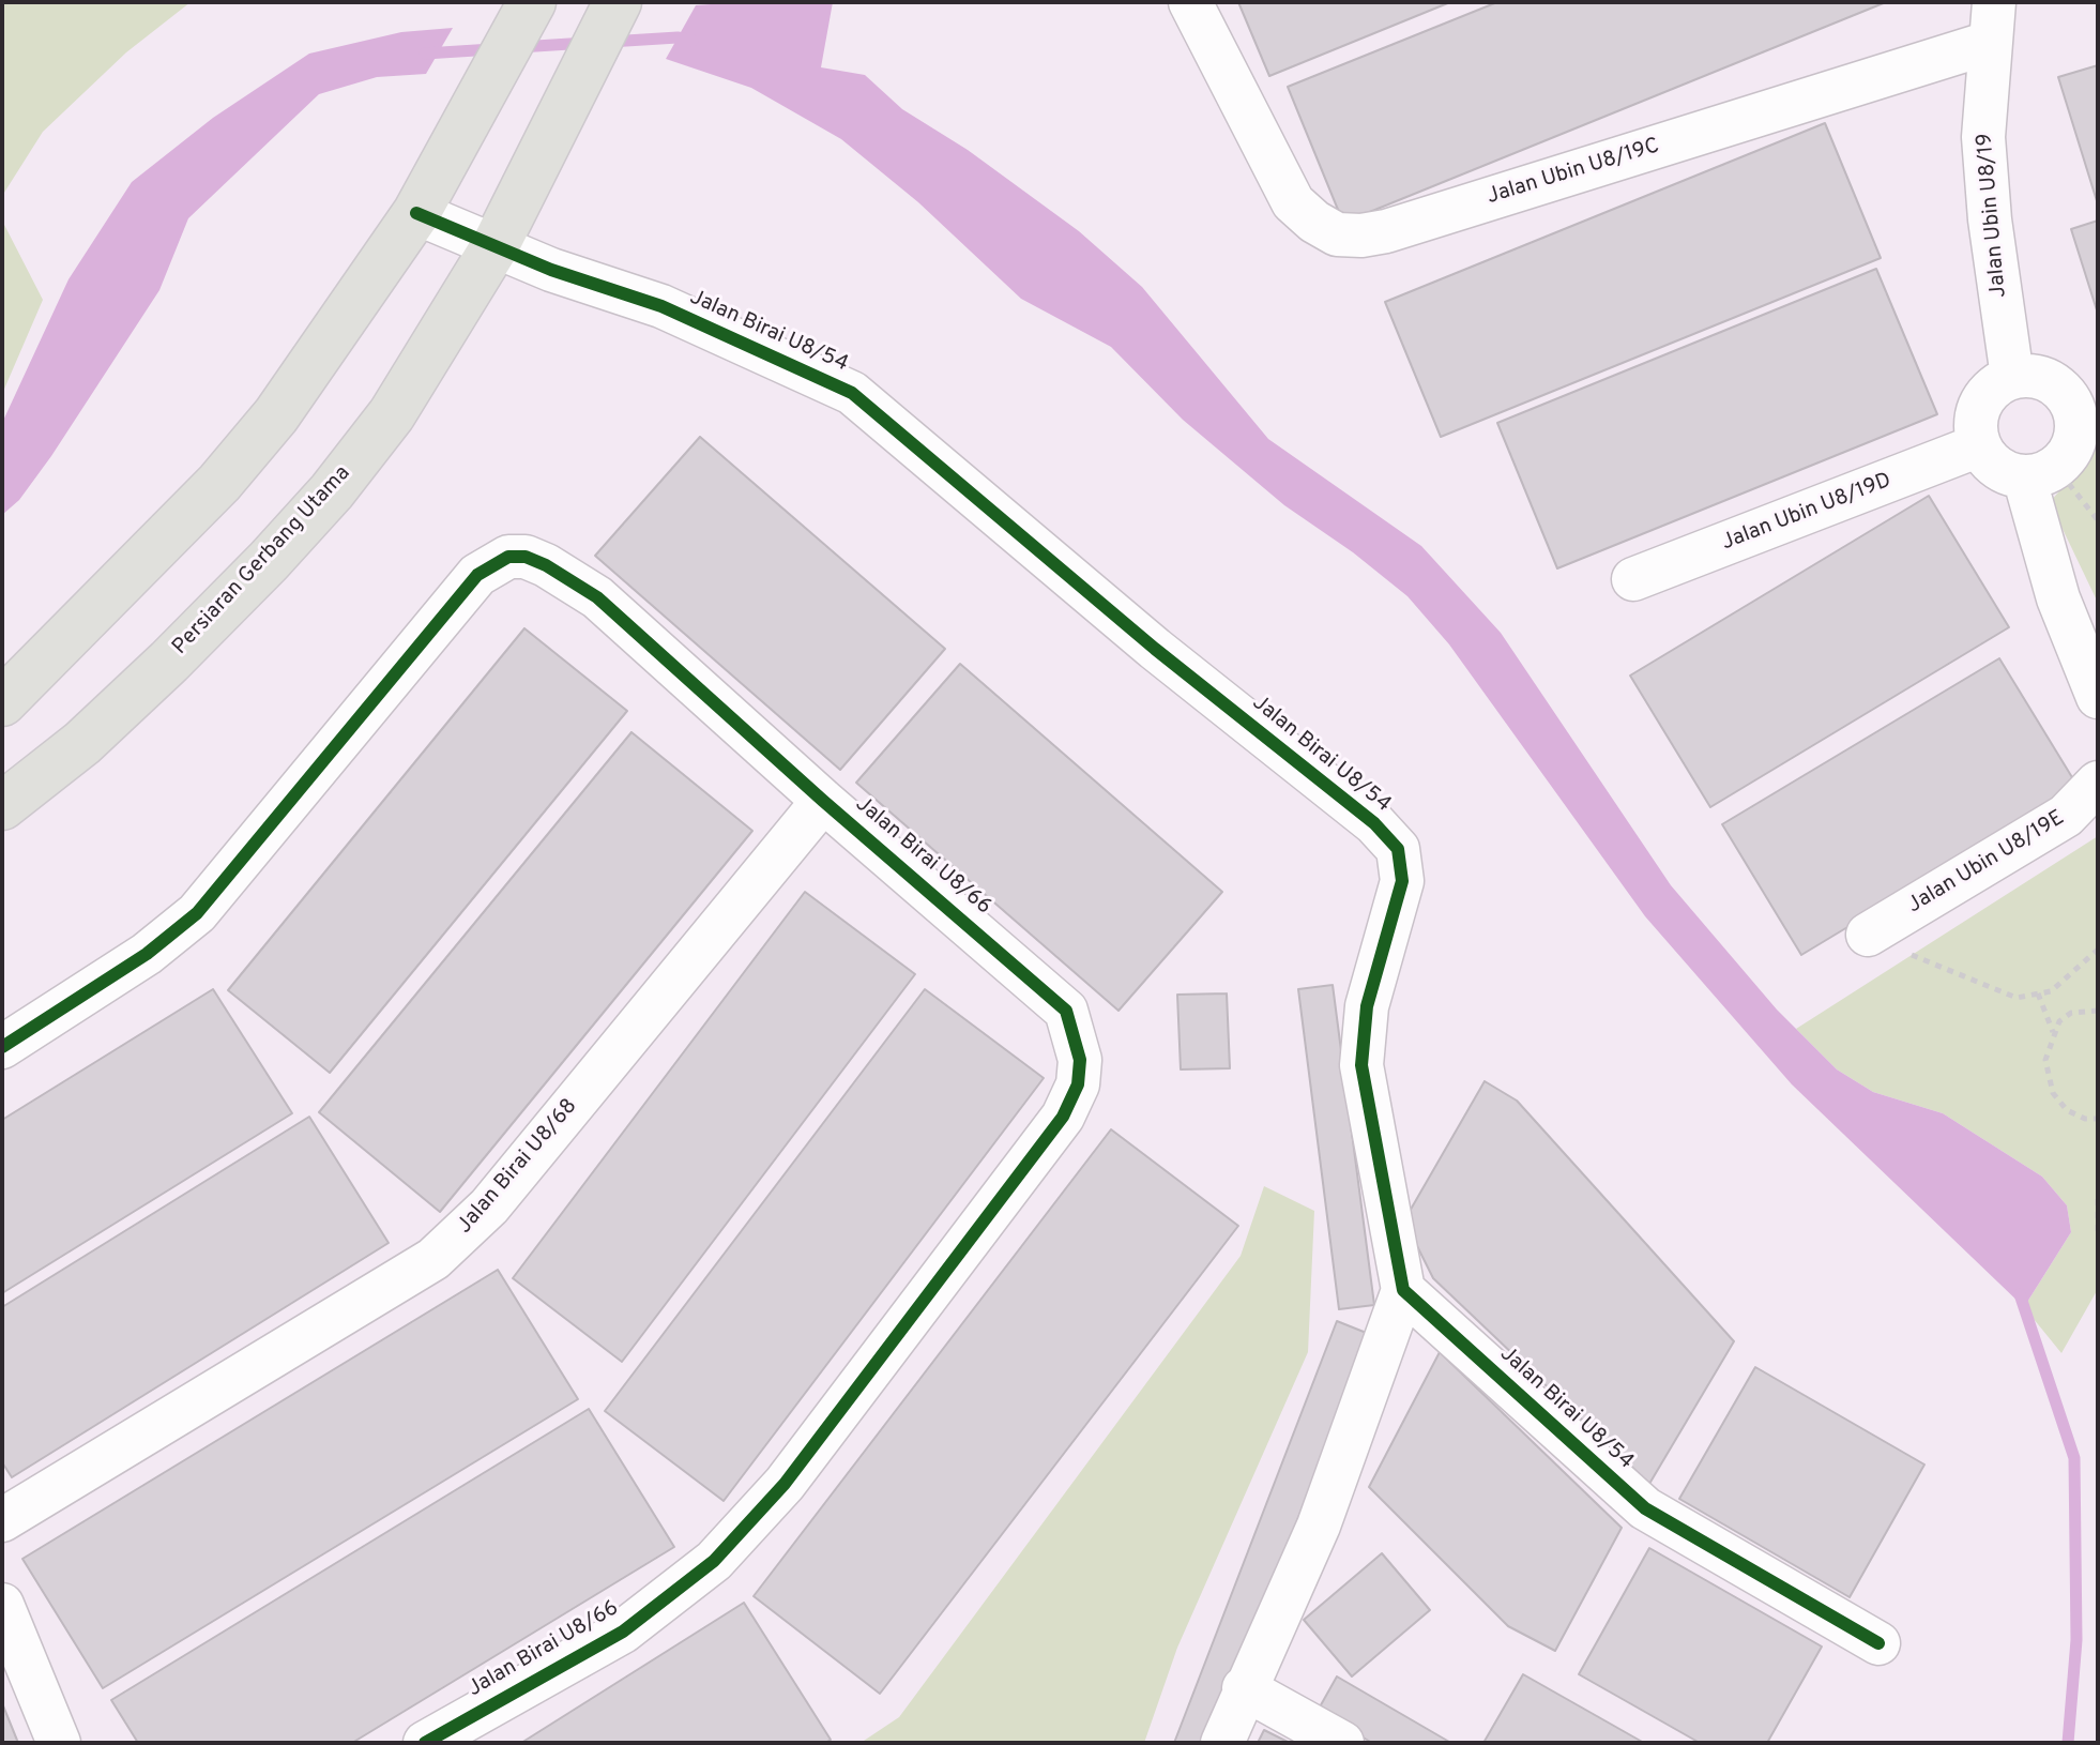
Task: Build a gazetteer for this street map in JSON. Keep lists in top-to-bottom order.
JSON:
{
  "streets": {
    "main road": ["Persiaran Gerbang Utama"],
    "street": [
      "Jalan Ubin U8/19C",
      "Jalan Ubin U8/19",
      "Jalan Birai U8/54",
      "Jalan Ubin U8/19D",
      "Jalan Birai U8/66",
      "Jalan Ubin U8/19E",
      "Jalan Birai U8/68"
    ]
  },
  "crossings": [
    ["Jalan Ubin U8/19C", "Jalan Ubin U8/19"],
    ["Jalan Ubin U8/19", "Jalan Ubin U8/19D"],
    ["Jalan Birai U8/54", "Persiaran Gerbang Utama"],
    ["Jalan Birai U8/66", "Jalan Birai U8/68"]
  ]
}
